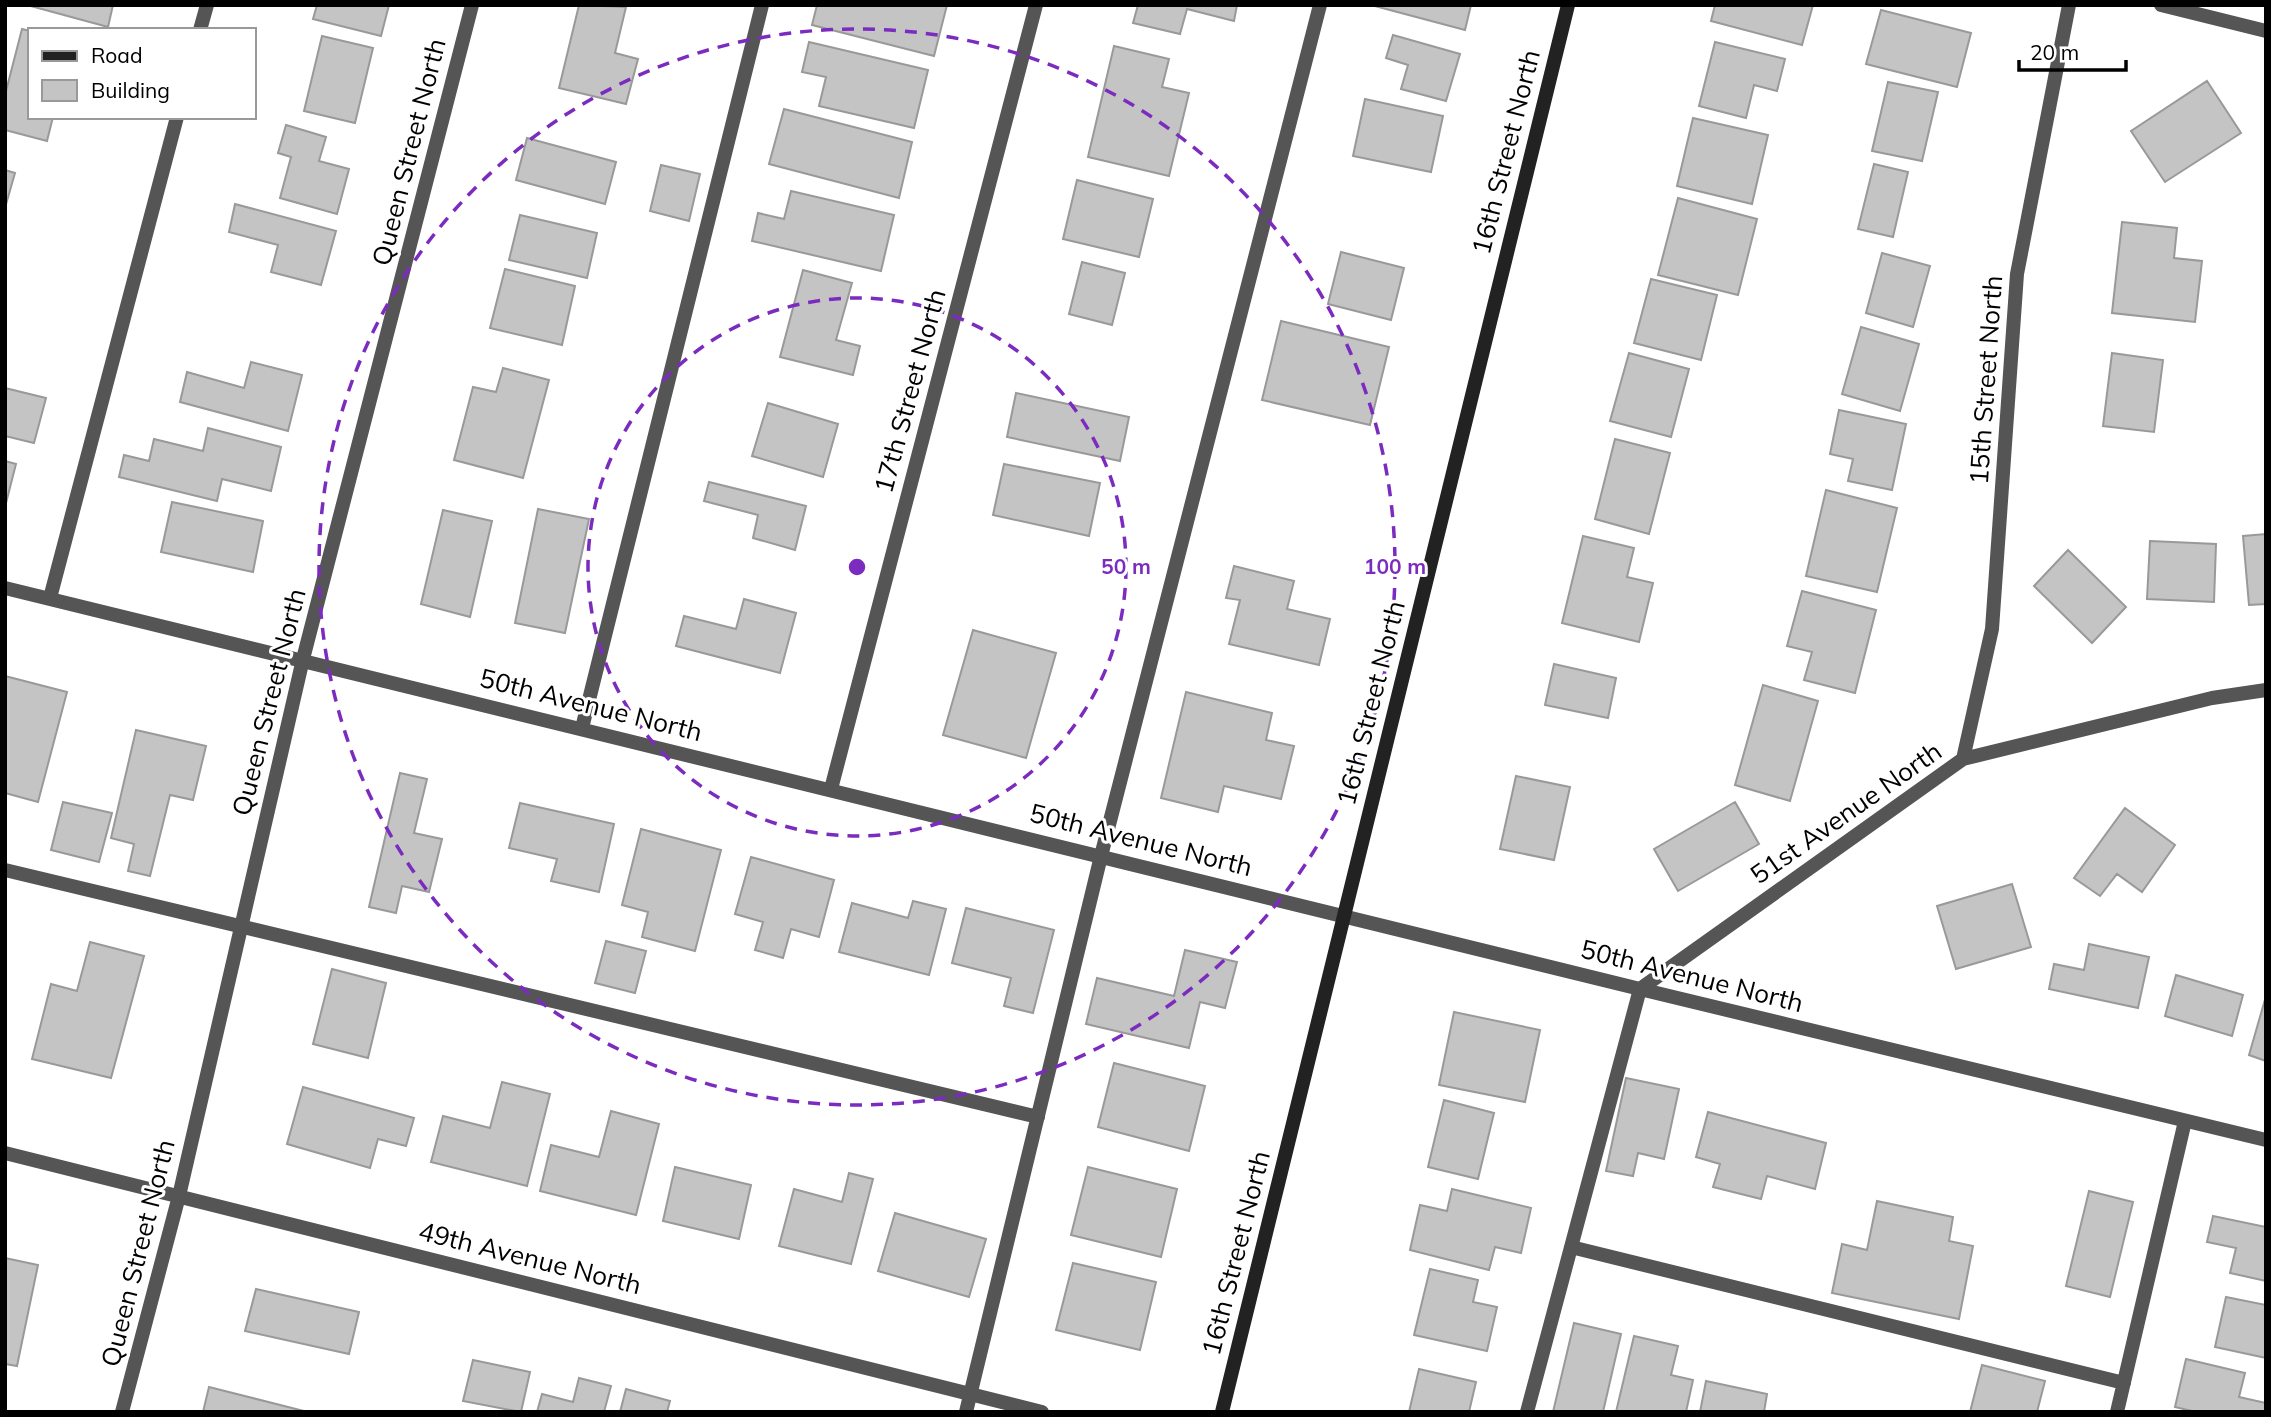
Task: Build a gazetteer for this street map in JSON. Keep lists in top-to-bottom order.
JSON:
{
  "streets": {
    "street": [
      "Queen Street North",
      "16th Street North",
      "15th Street North",
      "17th Street North",
      "50th Avenue North",
      "51st Avenue North",
      "49th Avenue North"
    ]
  },
  "crossings": [
    ["Queen Street North", "50th Avenue North"],
    ["Queen Street North", "49th Avenue North"],
    ["16th Street North", "50th Avenue North"],
    ["15th Street North", "51st Avenue North"],
    ["17th Street North", "50th Avenue North"],
    ["50th Avenue North", "51st Avenue North"]
  ],
  "legend": ["Road", "Building"],
  "scale_bar": "20 m",
  "rings": ["50 m", "100 m"]
}
